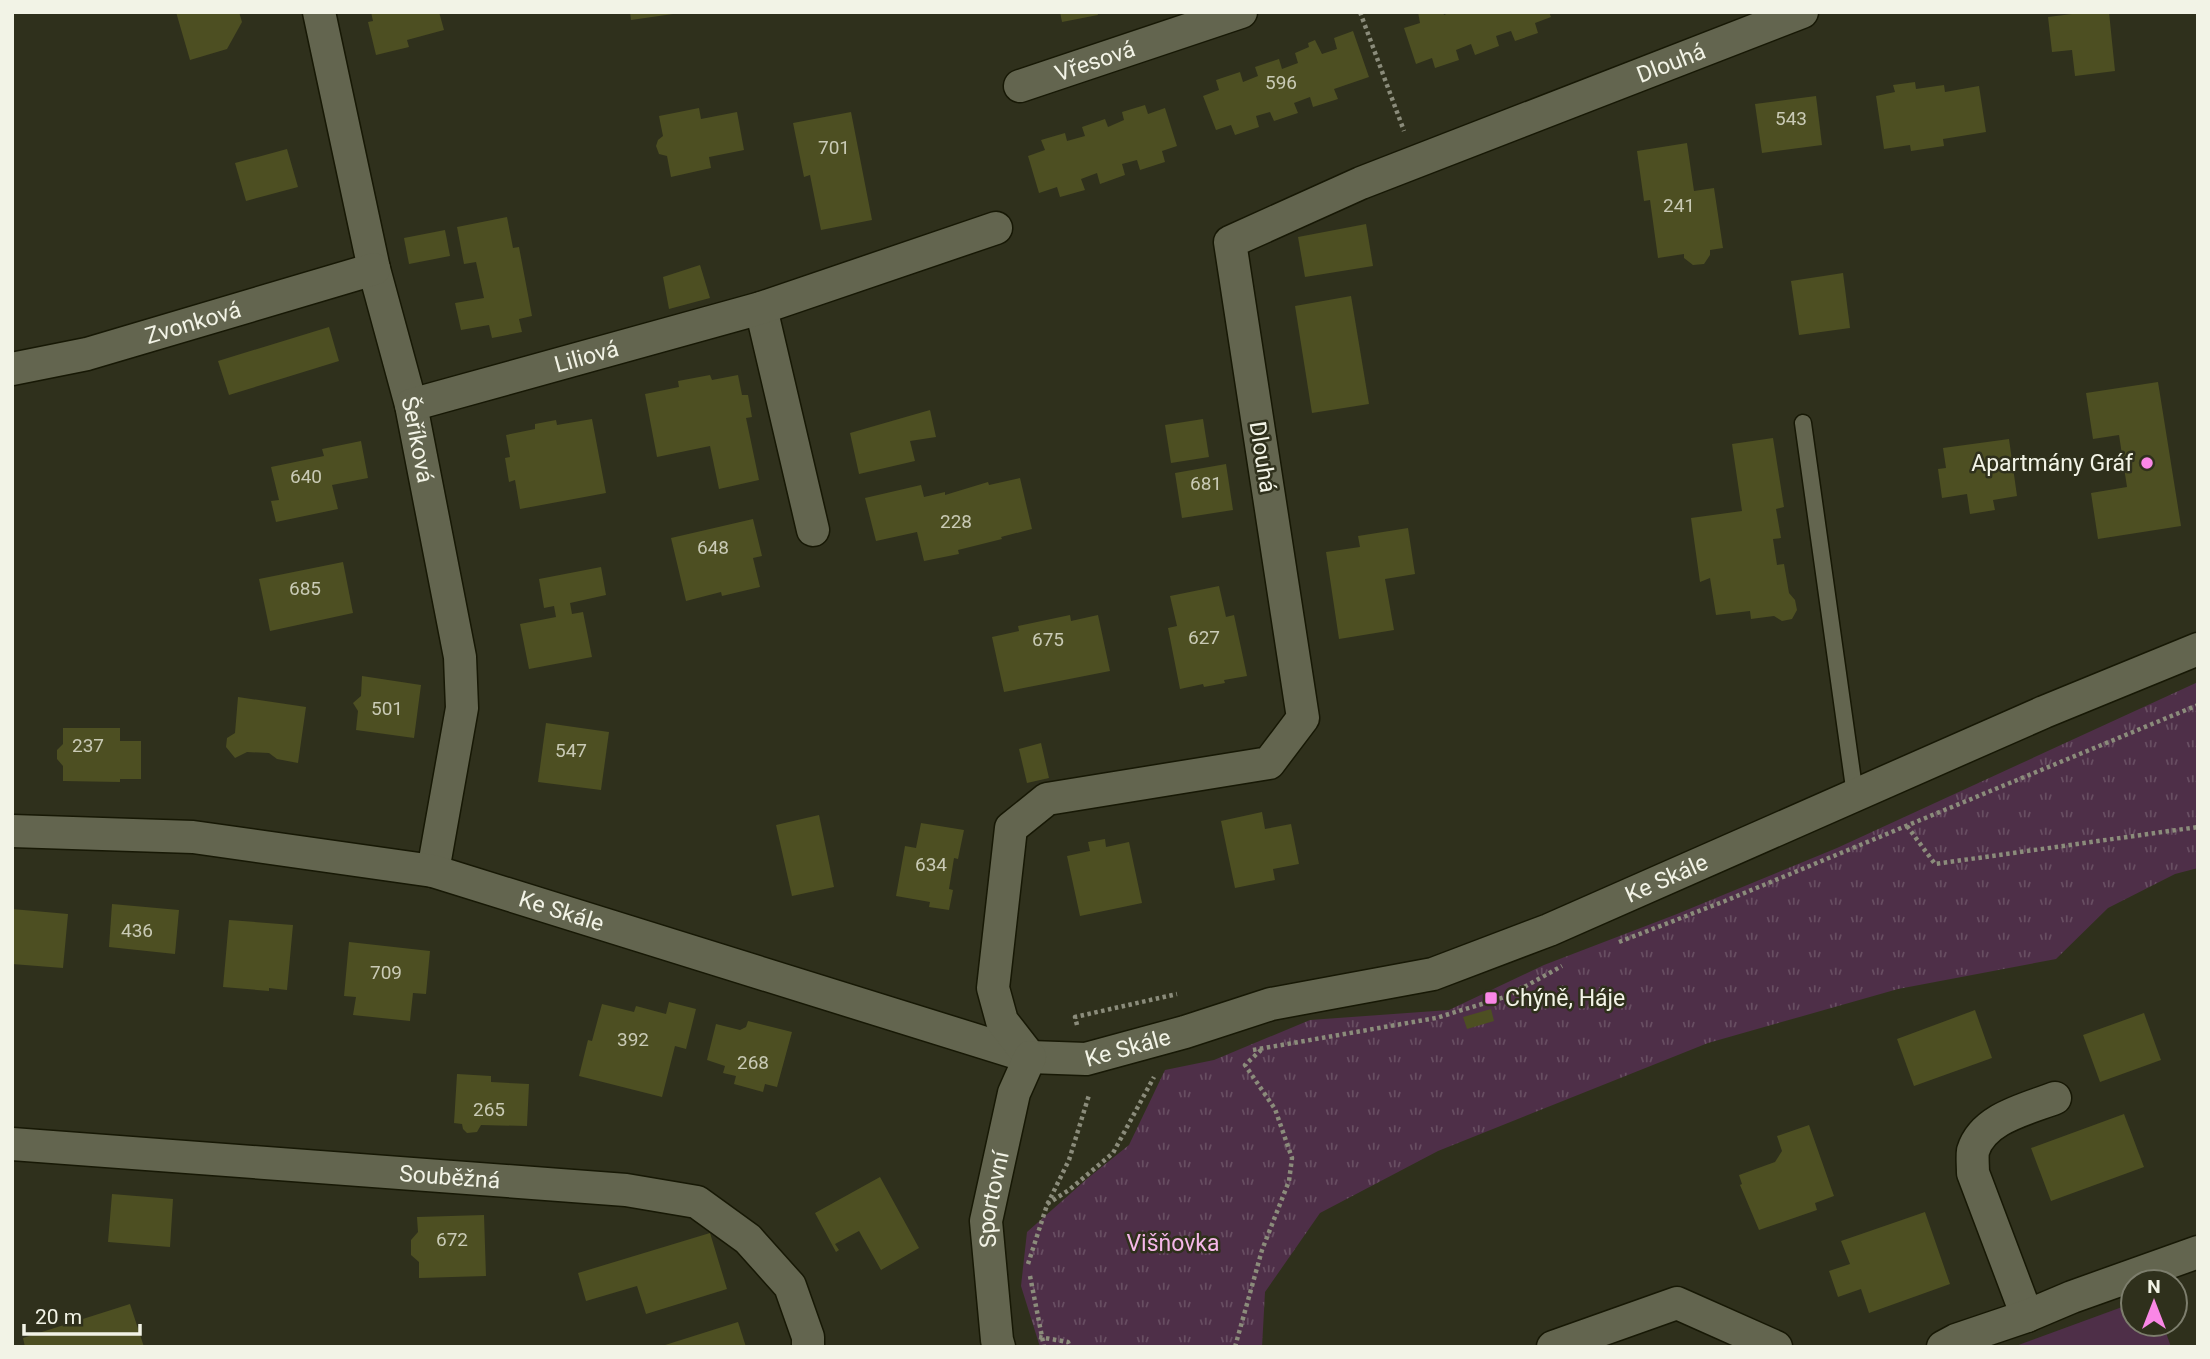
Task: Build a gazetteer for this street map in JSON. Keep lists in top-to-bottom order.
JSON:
{
  "streets": {
    "street": [
      "Vřesová",
      "Dlouhá",
      "Zvonková",
      "Liliová",
      "Šeříková",
      "Ke Skále",
      "Souběžná",
      "Sportovní"
    ]
  },
  "crossings": [
    ["Dlouhá", "Ke Skále"],
    ["Dlouhá", "Sportovní"],
    ["Zvonková", "Šeříková"],
    ["Liliová", "Šeříková"],
    ["Šeříková", "Ke Skále"],
    ["Ke Skále", "Sportovní"]
  ],
  "parks": ["Višňovka"],
  "places": {
    "other": ["Apartmány Gráf"],
    "transit": ["Chýně, Háje"]
  },
  "house_numbers": [
    "596",
    "543",
    "701",
    "241",
    "640",
    "681",
    "228",
    "648",
    "685",
    "627",
    "675",
    "501",
    "237",
    "547",
    "634",
    "436",
    "709",
    "392",
    "268",
    "265",
    "672"
  ],
  "scale_bar": "20 m",
  "north": "top"
}
